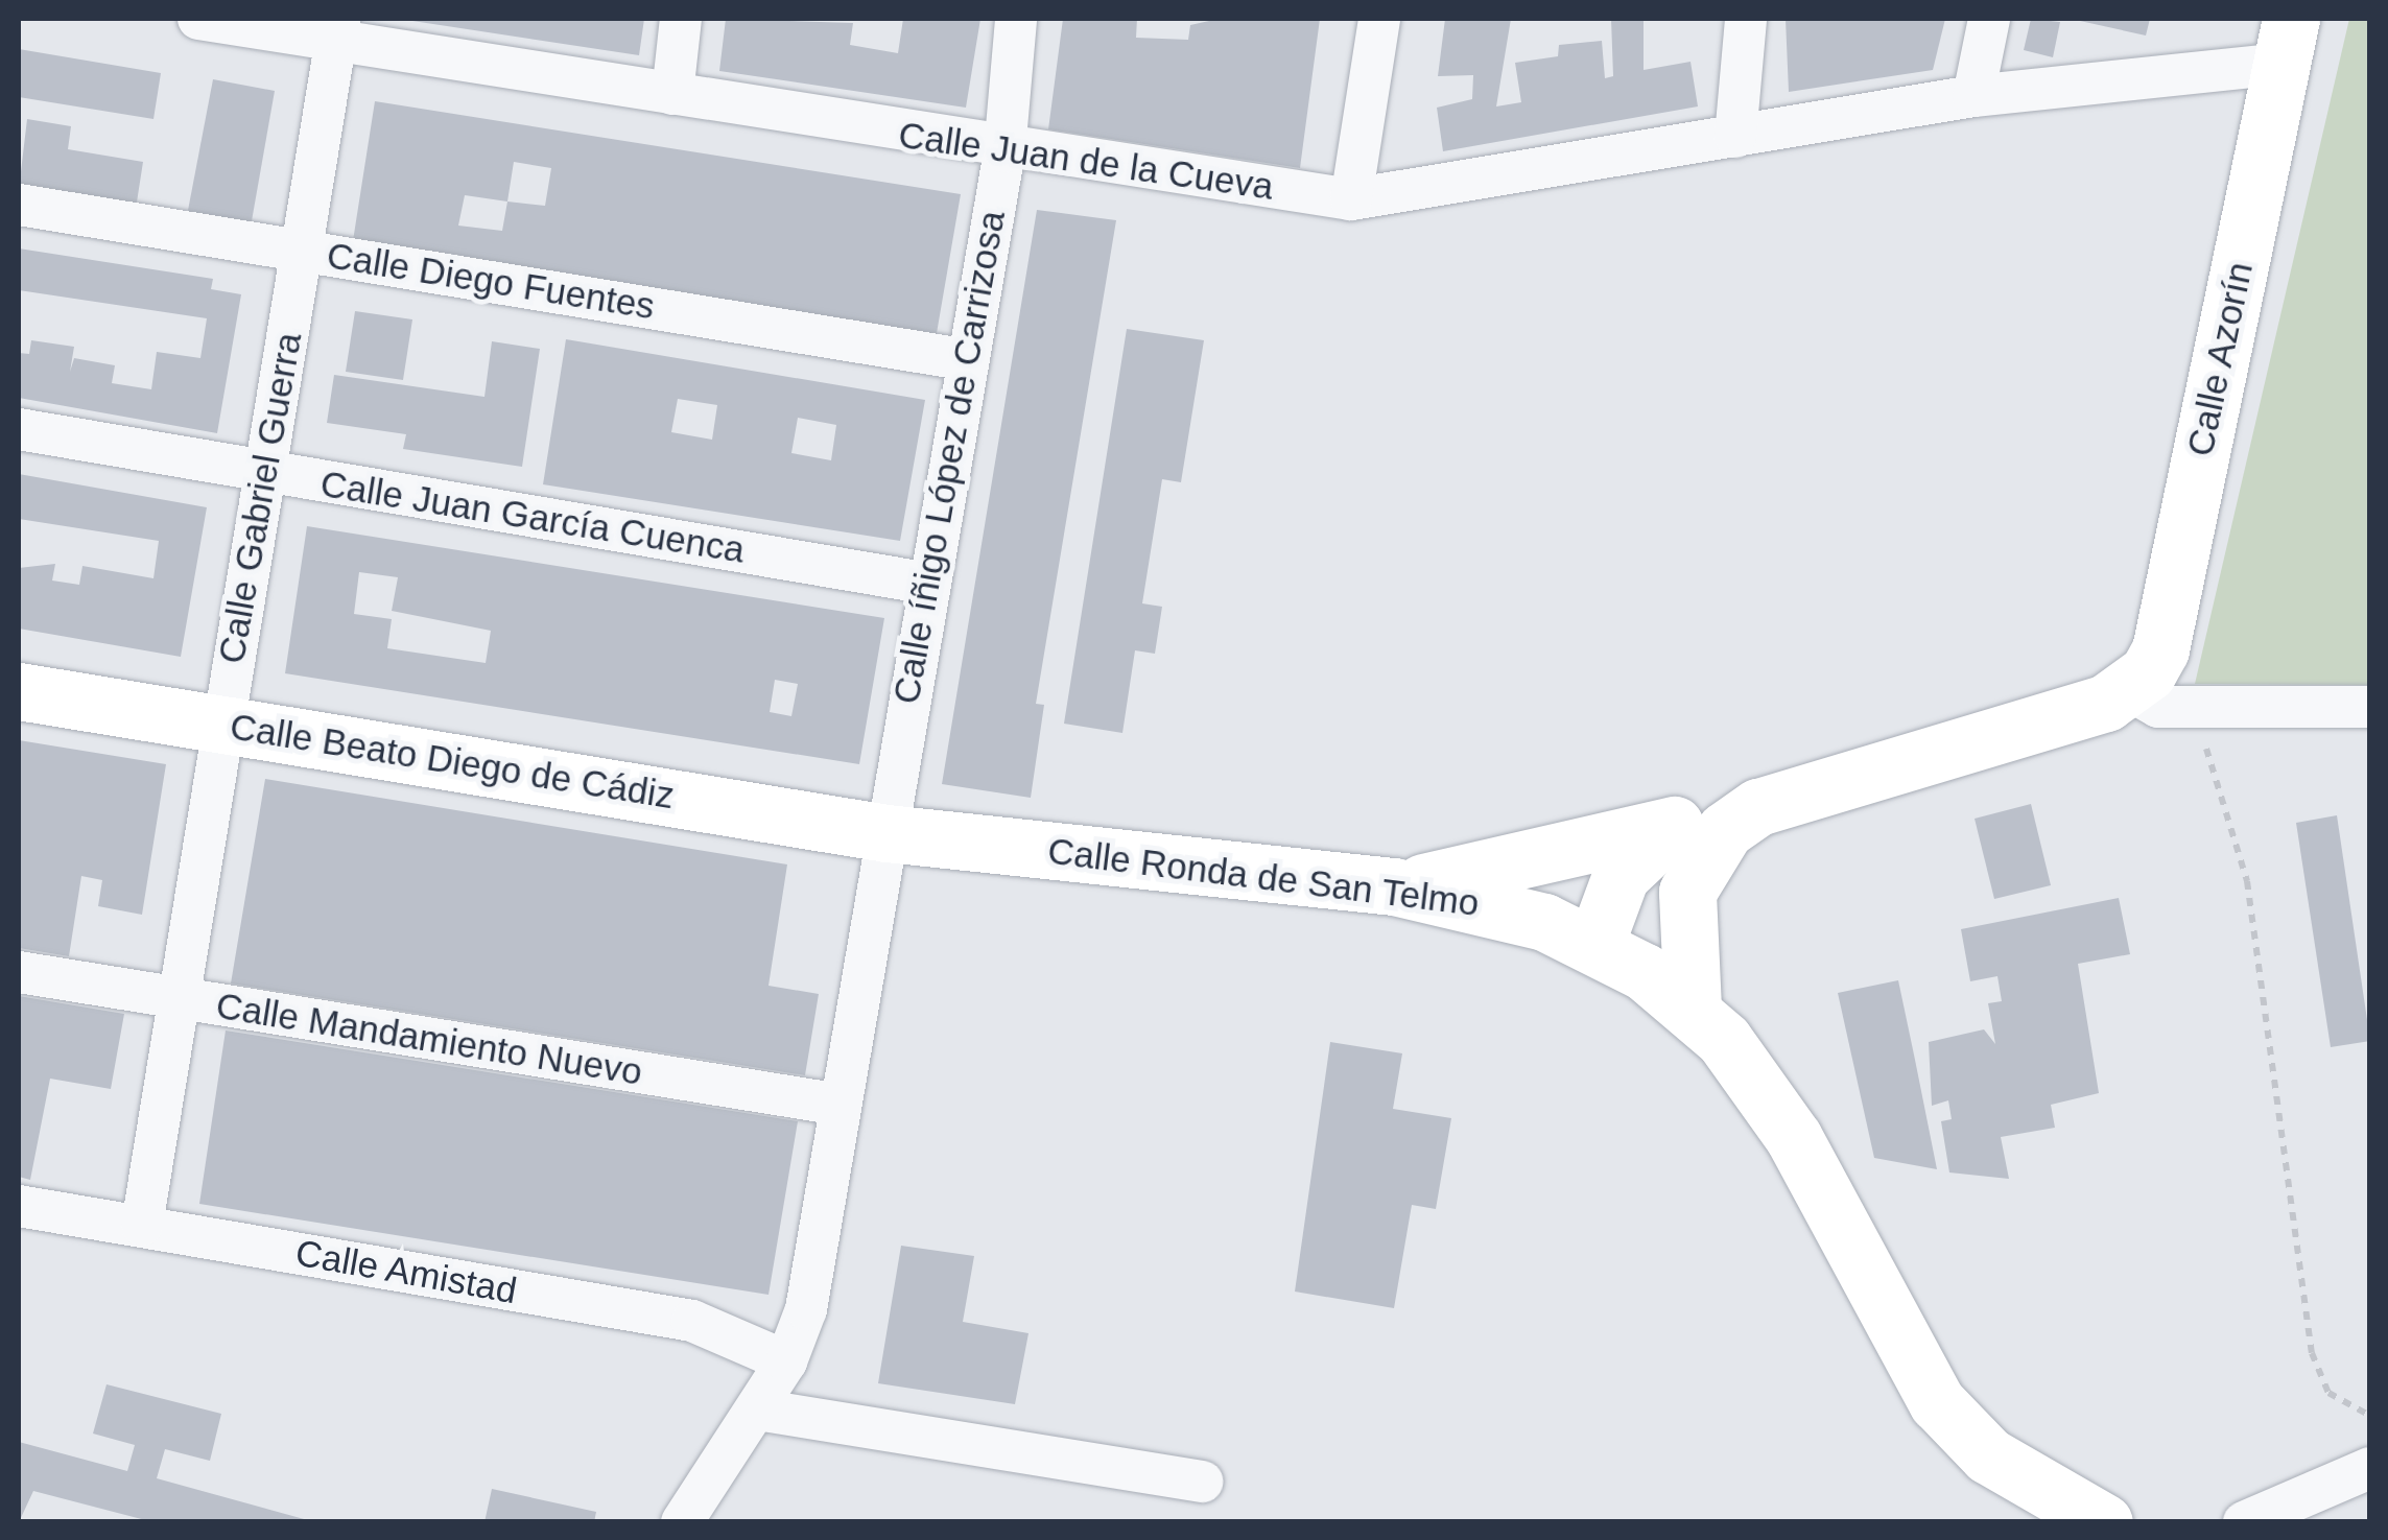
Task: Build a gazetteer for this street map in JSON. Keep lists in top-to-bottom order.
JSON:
{
  "streets": {
    "street": [
      "Calle Juan de la Cueva",
      "Calle Diego Fuentes",
      "Calle Azorín",
      "Calle íñigo López de Carrizosa",
      "Calle Gabriel Guerra",
      "Calle Juan García Cuenca",
      "Calle Beato Diego de Cádiz",
      "Calle Ronda de San Telmo",
      "Calle Mandamiento Nuevo",
      "Calle Amistad"
    ]
  },
  "crossings": [
    ["Calle Juan de la Cueva", "Calle Azorín"],
    ["Calle Juan de la Cueva", "Calle íñigo López de Carrizosa"],
    ["Calle Juan de la Cueva", "Calle Gabriel Guerra"],
    ["Calle Diego Fuentes", "Calle íñigo López de Carrizosa"],
    ["Calle Diego Fuentes", "Calle Gabriel Guerra"],
    ["Calle íñigo López de Carrizosa", "Calle Juan García Cuenca"],
    ["Calle íñigo López de Carrizosa", "Calle Beato Diego de Cádiz"],
    ["Calle íñigo López de Carrizosa", "Calle Ronda de San Telmo"],
    ["Calle Gabriel Guerra", "Calle Juan García Cuenca"],
    ["Calle Gabriel Guerra", "Calle Beato Diego de Cádiz"],
    ["Calle Gabriel Guerra", "Calle Mandamiento Nuevo"],
    ["Calle Gabriel Guerra", "Calle Amistad"],
    ["Calle Beato Diego de Cádiz", "Calle Ronda de San Telmo"]
  ]
}
